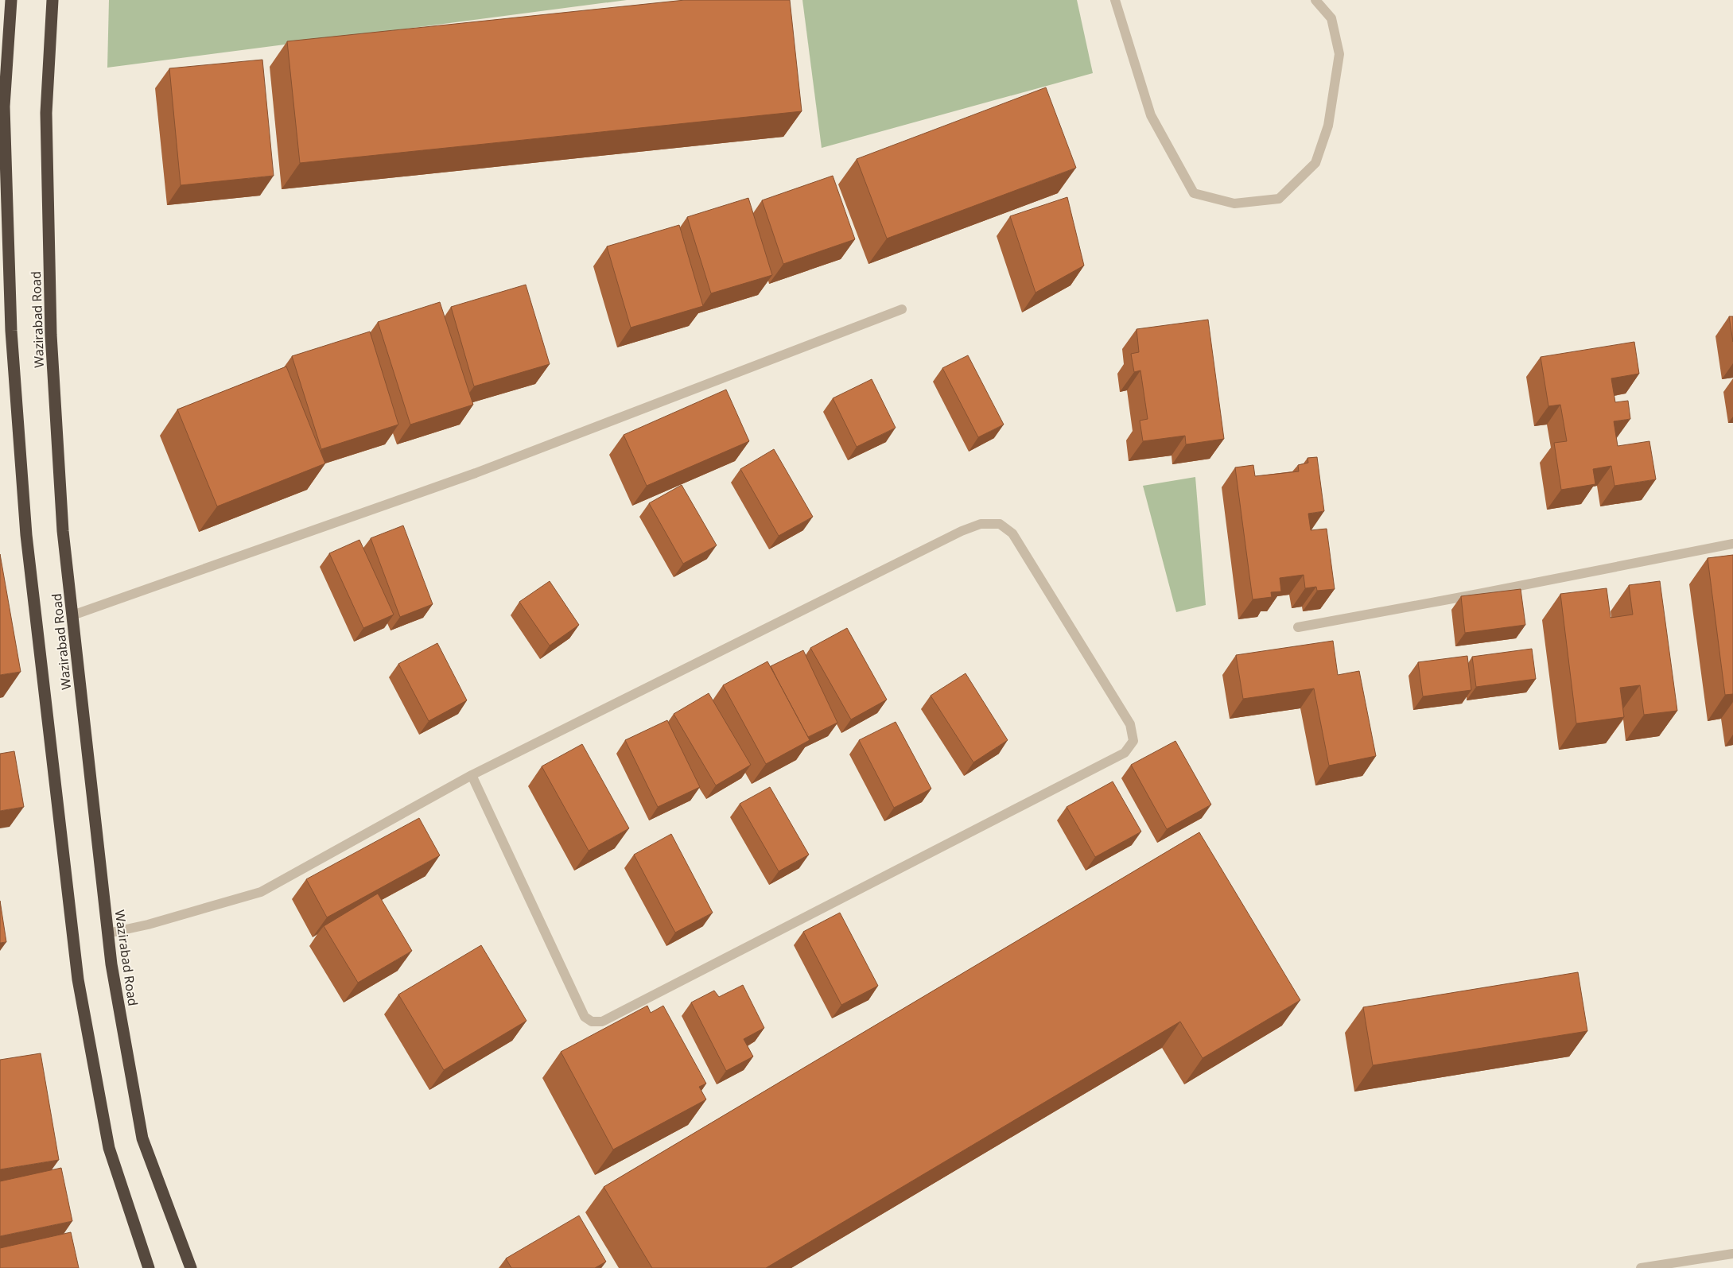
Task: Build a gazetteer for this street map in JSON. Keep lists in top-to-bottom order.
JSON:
{
  "streets": {
    "highway": ["Wazirabad Road"]
  }
}
